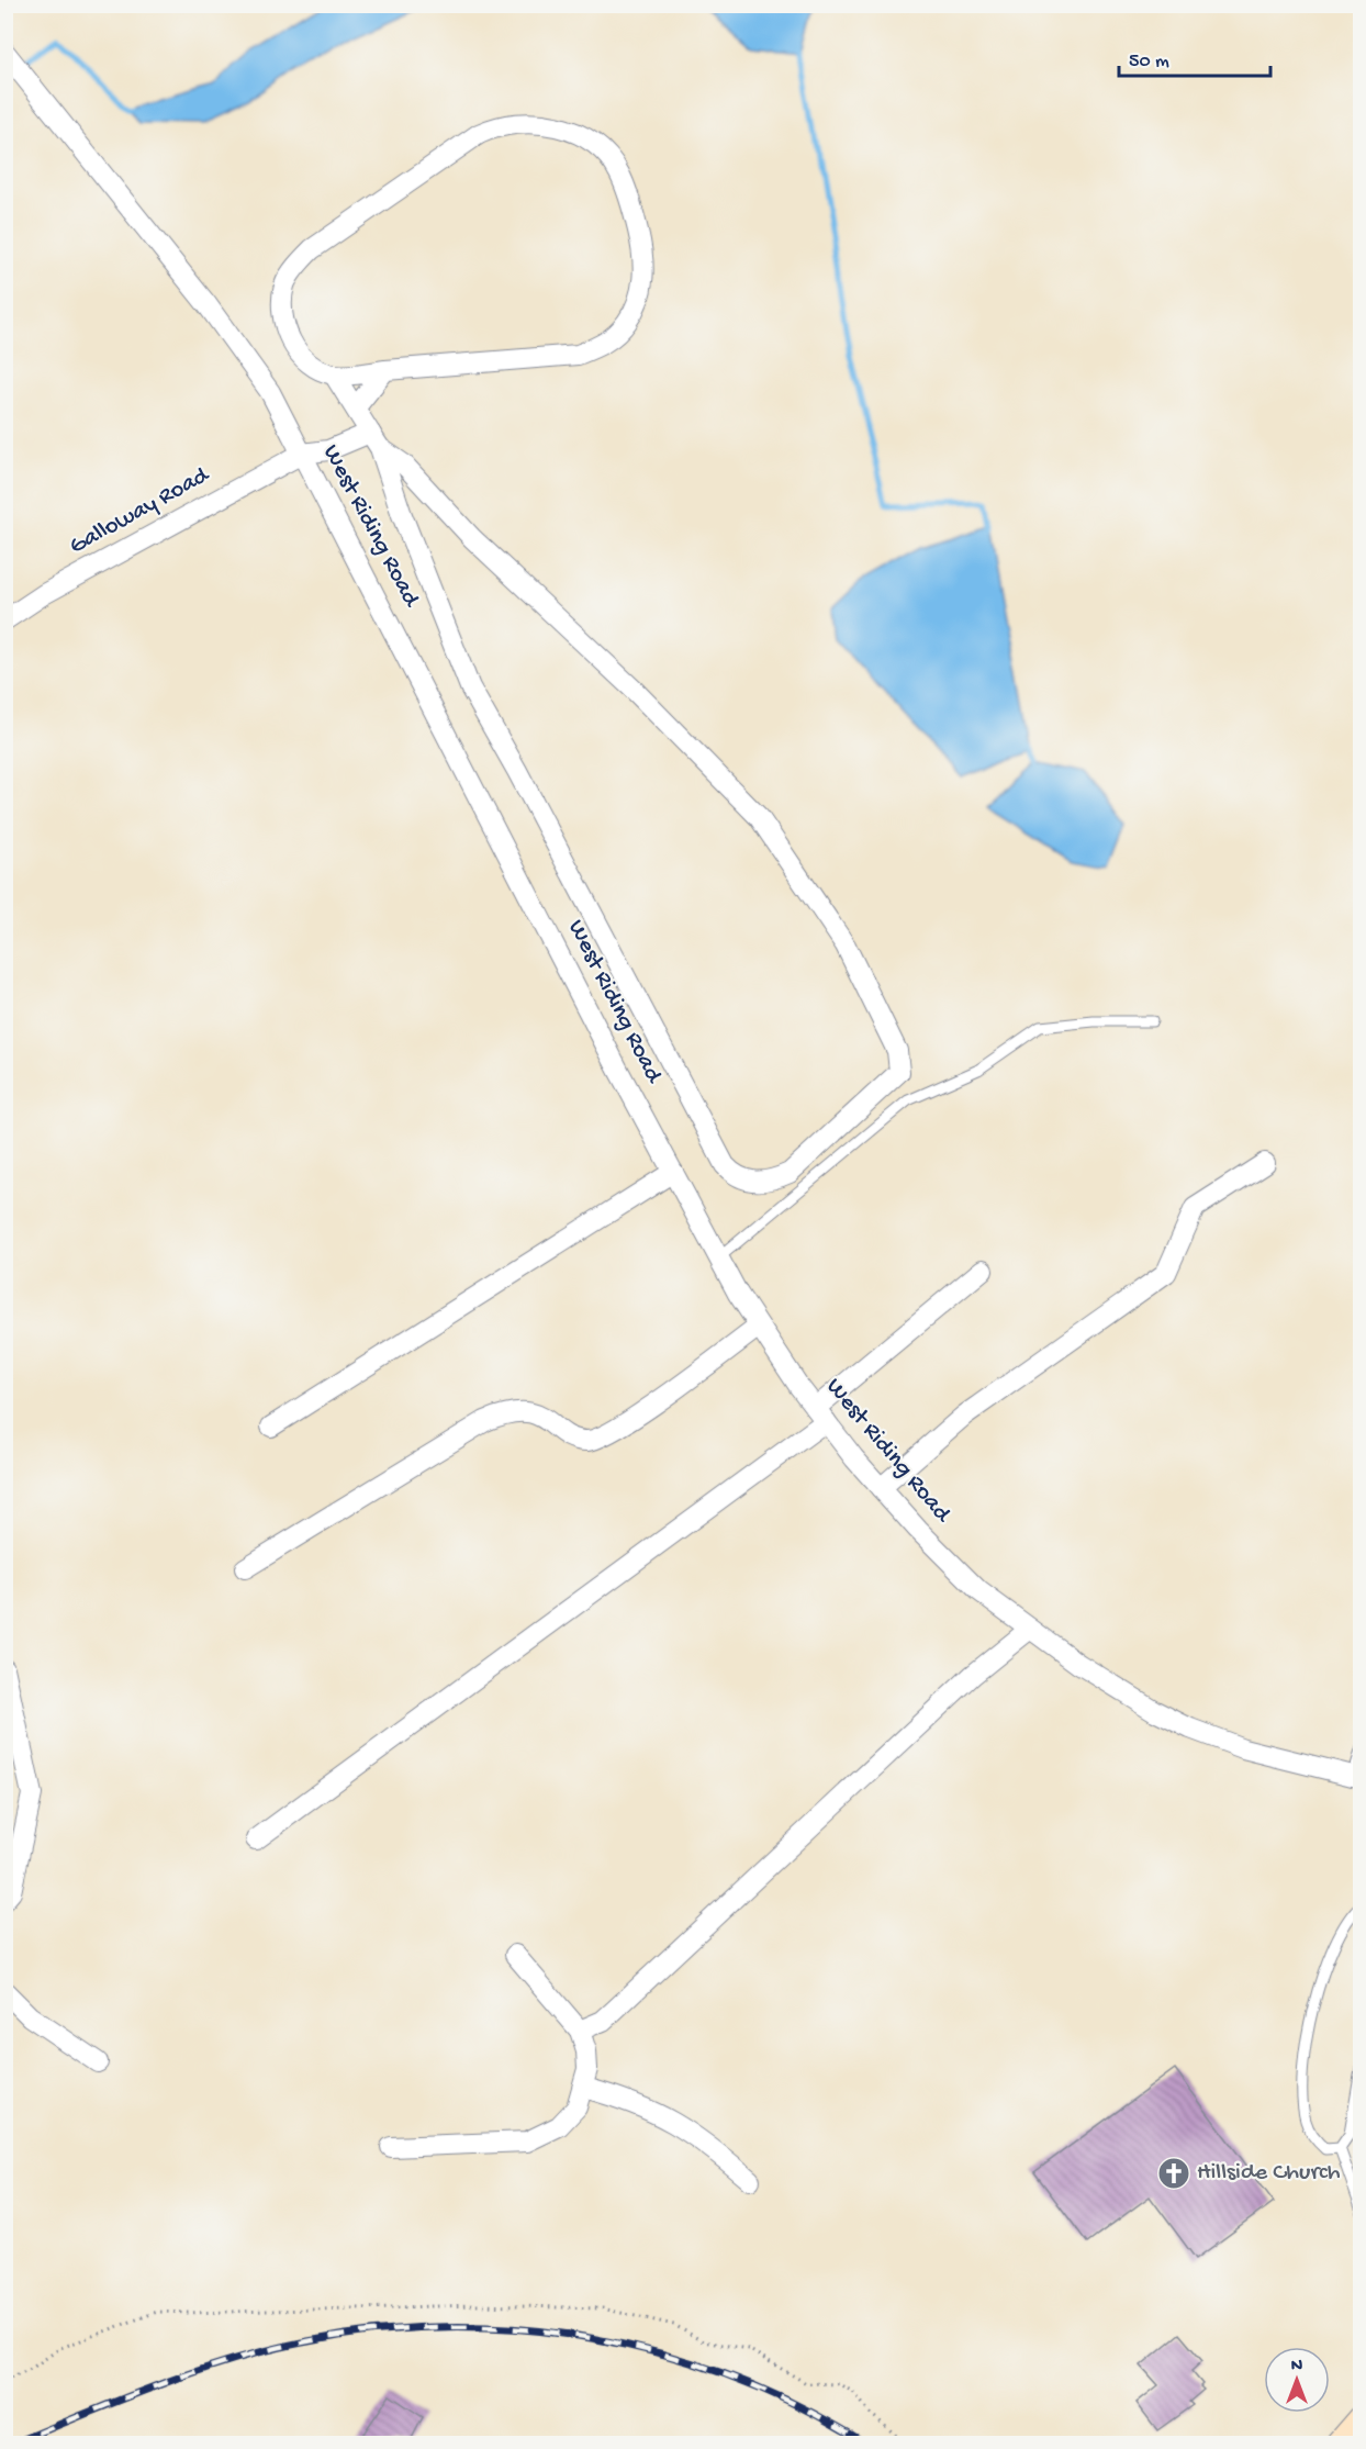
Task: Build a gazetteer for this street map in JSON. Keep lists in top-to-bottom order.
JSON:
{
  "streets": {
    "street": ["Galloway Road", "West Riding Road"]
  },
  "crossings": [
    ["Galloway Road", "West Riding Road"]
  ],
  "places": {
    "church": ["Hillside Church"]
  },
  "scale_bar": "50 m",
  "north": "top"
}
